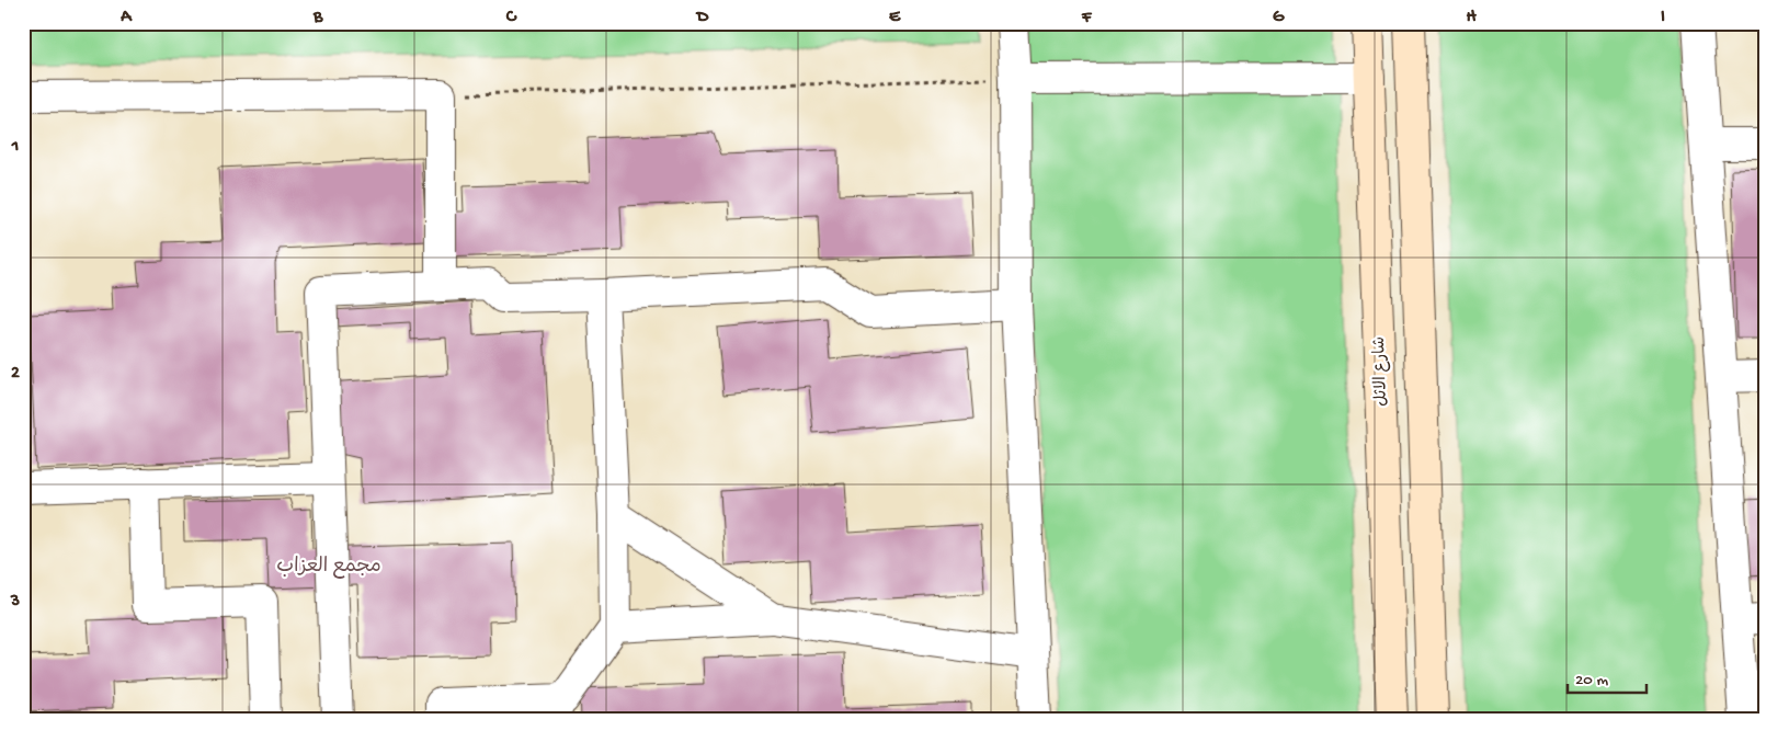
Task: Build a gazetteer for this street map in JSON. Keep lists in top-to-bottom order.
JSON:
{
  "streets": {
    "street": ["شارع الاثل"]
  },
  "districts": ["مجمع العزاب"],
  "scale_bar": "20 m",
  "grid": {
    "columns": [
      "A",
      "B",
      "C",
      "D",
      "E",
      "F",
      "G",
      "H",
      "I"
    ],
    "rows": ["1", "2", "3"]
  }
}
